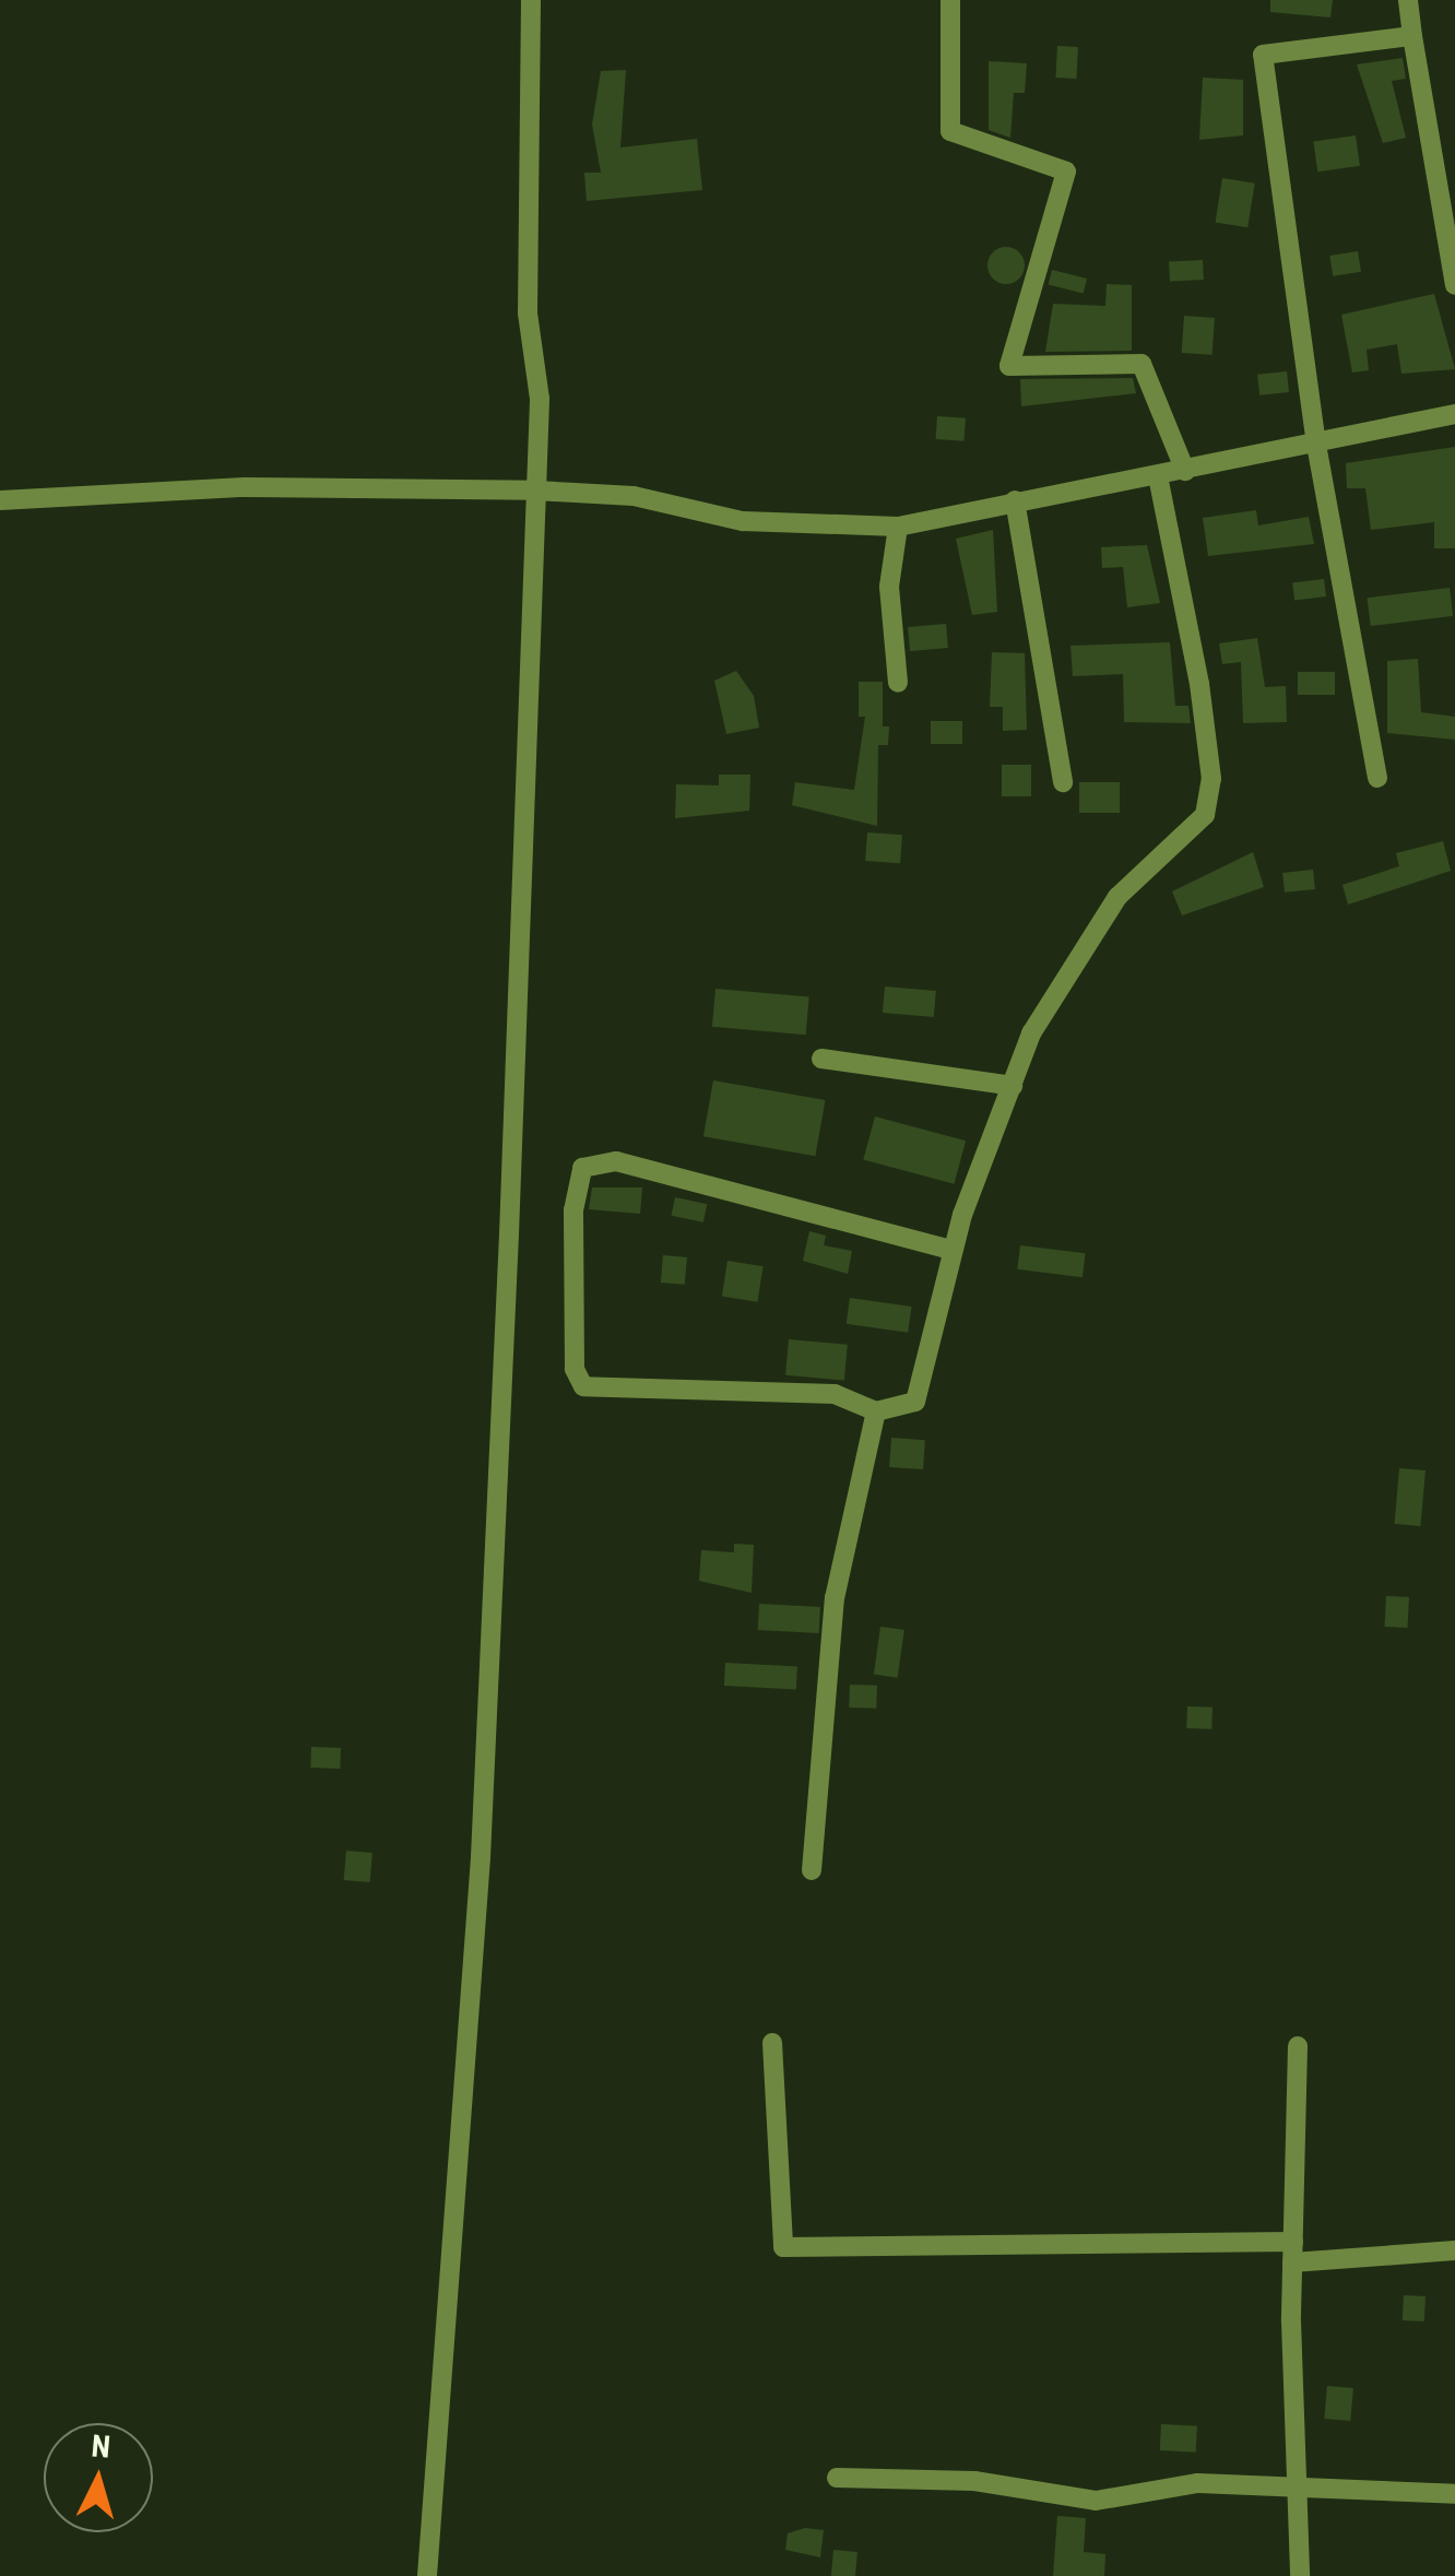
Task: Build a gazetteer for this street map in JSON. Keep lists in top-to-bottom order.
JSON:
{
  "north": "top"
}
